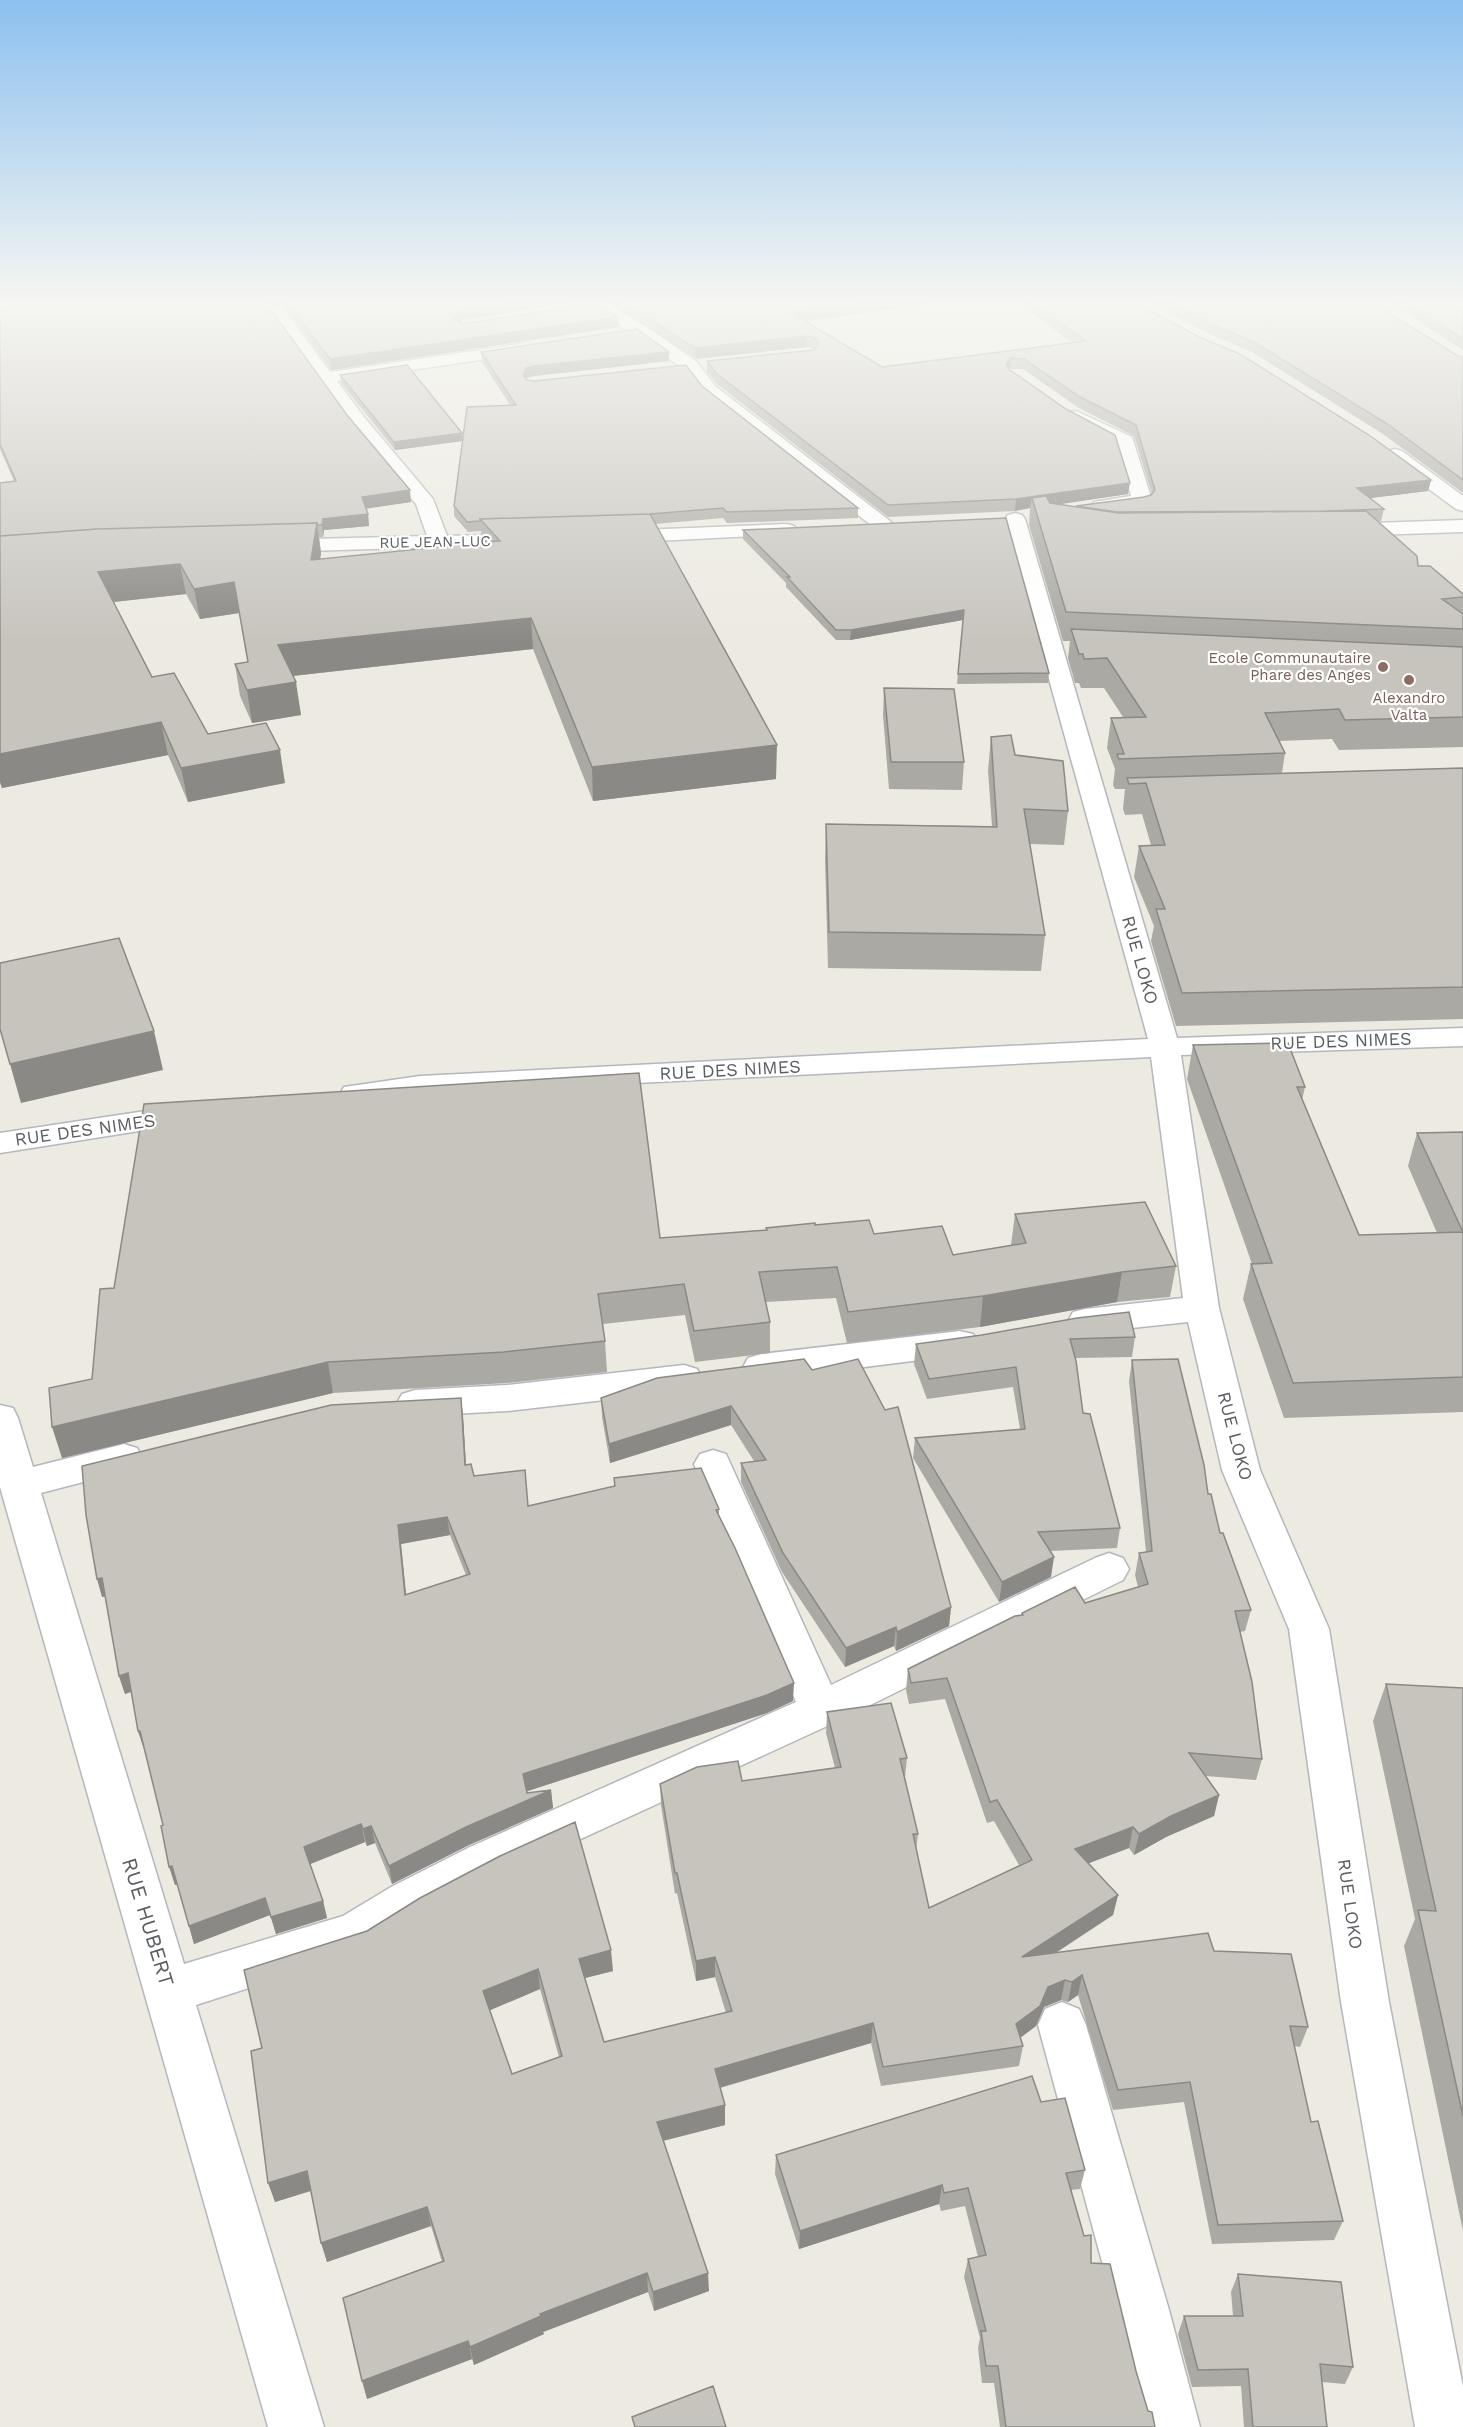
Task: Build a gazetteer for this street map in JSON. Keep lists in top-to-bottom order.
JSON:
{
  "streets": {
    "street": [
      "RUE JEAN-LUC",
      "RUE LOKO",
      "RUE DES NIMES",
      "RUE HUBERT"
    ]
  },
  "crossings": [
    ["RUE LOKO", "RUE DES NIMES"]
  ],
  "places": ["Ecole Communautaire Phare des Anges", "Alexandro Valta"]
}
